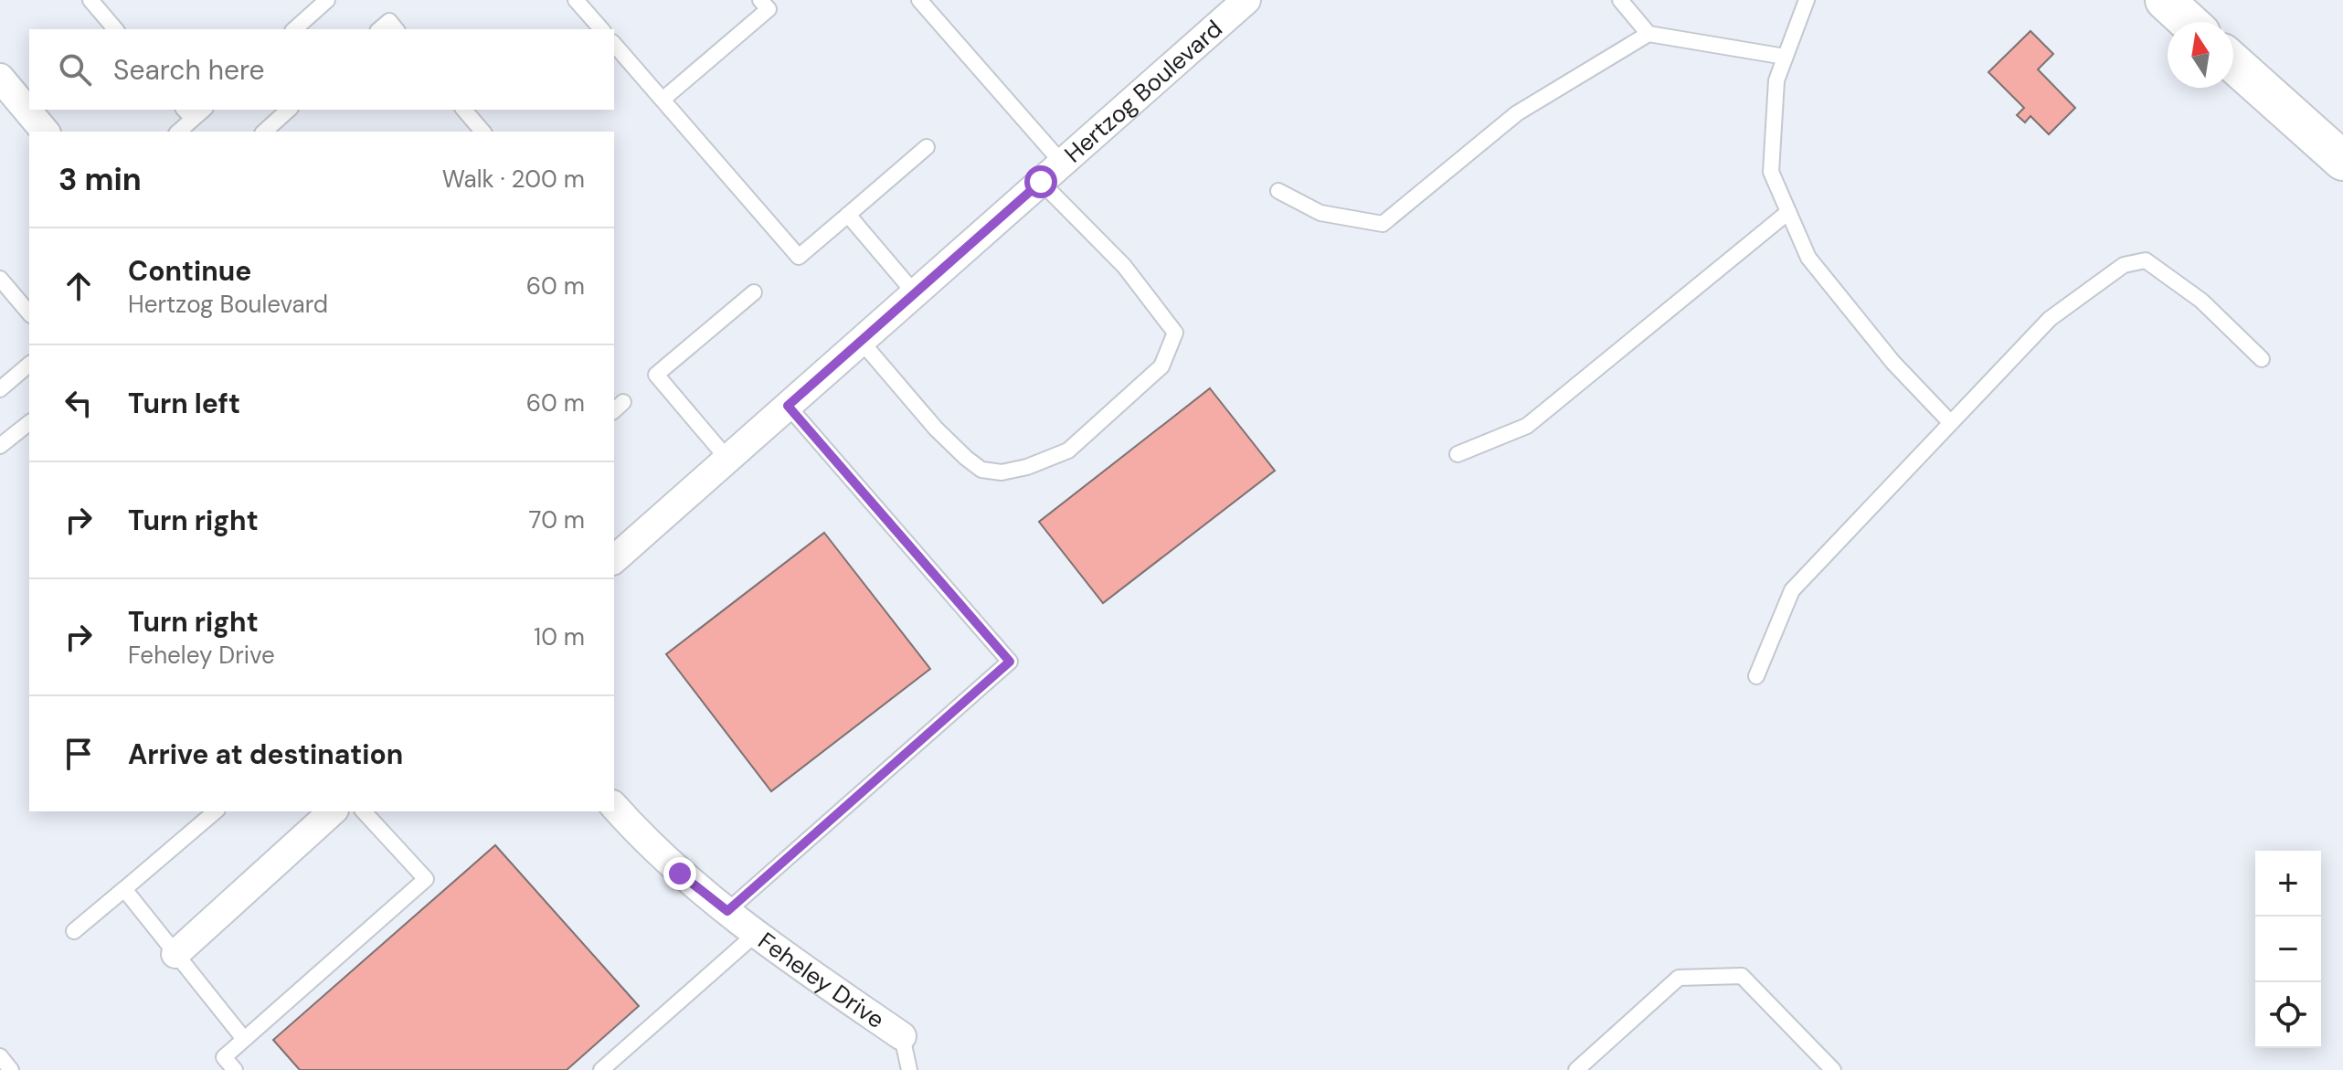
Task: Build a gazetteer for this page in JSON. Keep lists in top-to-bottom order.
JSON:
{
  "streets": {
    "street": ["Hertzog Boulevard", "Feheley Drive"]
  },
  "north": "top",
  "page": {
    "search": "Search here",
    "heading": ["3 min", "Walk · 200 m"],
    "list": [
      ["Continue", "Hertzog Boulevard", "60 m"],
      ["Turn left", "60 m"],
      ["Turn right", "70 m"],
      ["Turn right", "Feheley Drive", "10 m"],
      "Arrive at destination"
    ],
    "map_buttons": ["+", "−"]
  }
}
